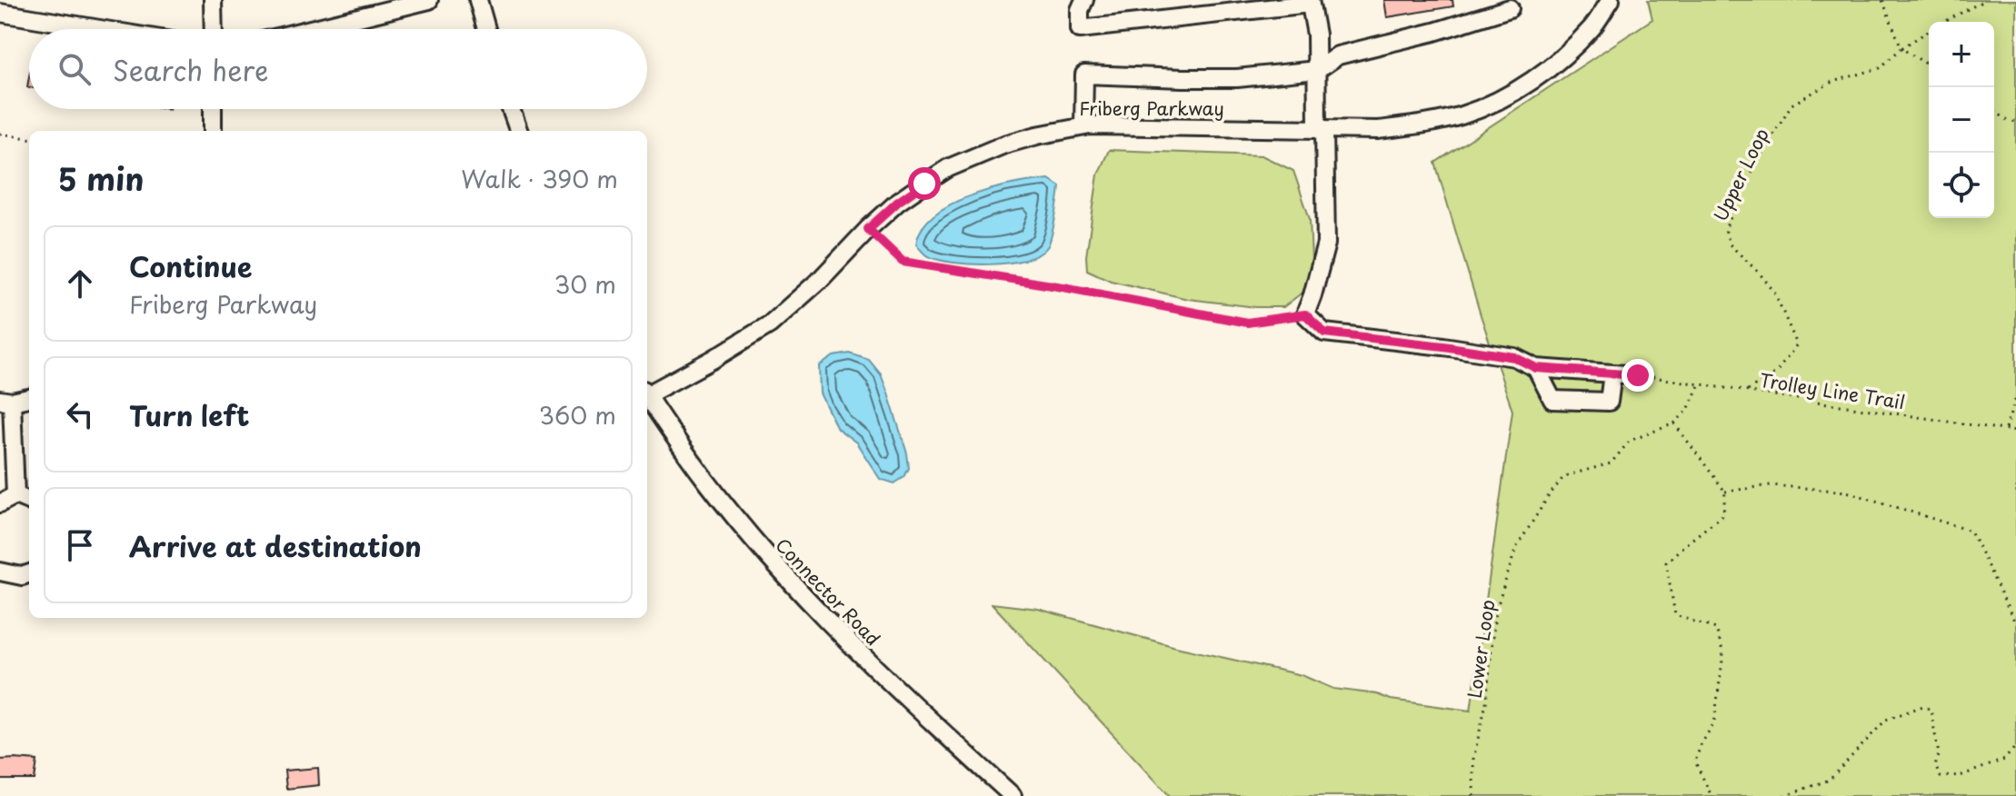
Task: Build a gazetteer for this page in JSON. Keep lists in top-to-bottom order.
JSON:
{
  "streets": {
    "street": ["Friberg Parkway", "Connector Road"],
    "path": ["Upper Loop", "Trolley Line Trail", "Lower Loop"]
  },
  "crossings": [
    ["Upper Loop", "Trolley Line Trail"]
  ],
  "page": {
    "map_buttons": ["+", "−"],
    "search": "Search here",
    "heading": ["5 min", "Walk · 390 m"],
    "list": [
      ["Continue", "Friberg Parkway", "30 m"],
      ["Turn left", "360 m"],
      "Arrive at destination"
    ]
  }
}
